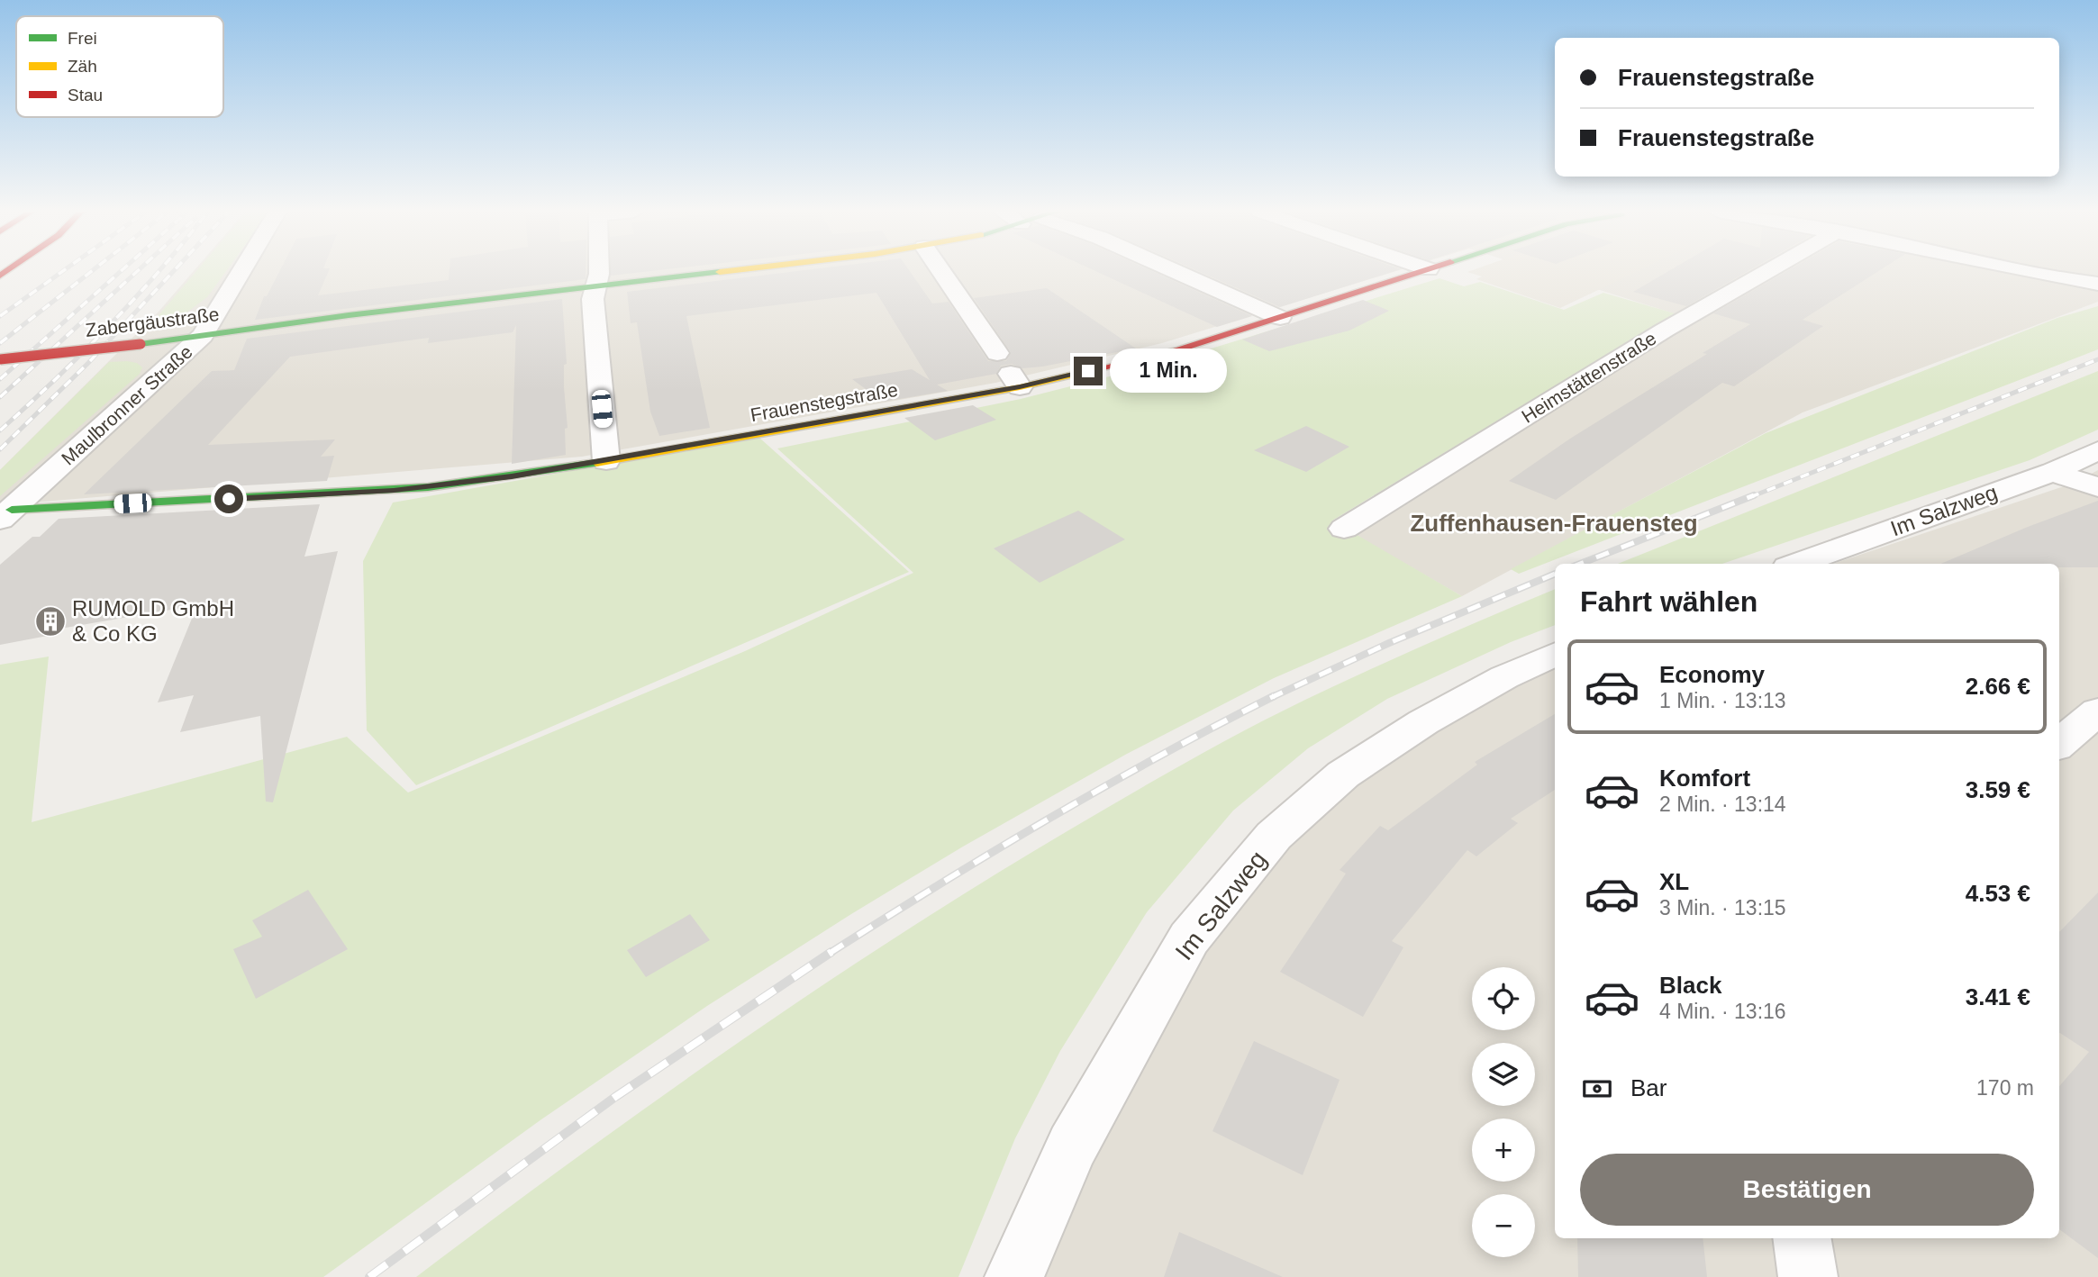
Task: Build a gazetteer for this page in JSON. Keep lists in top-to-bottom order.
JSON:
{
  "streets": {
    "main road": ["Zabergäustraße", "Frauenstegstraße"],
    "street": ["Heimstättenstraße", "Maulbronner Straße", "Im Salzweg"]
  },
  "crossings": [
    ["Zabergäustraße", "Maulbronner Straße"],
    ["Frauenstegstraße", "Maulbronner Straße"]
  ],
  "districts": ["Zuffenhausen-Frauensteg"],
  "places": {
    "building": ["RUMOLD GmbH & Co KG"]
  },
  "legend": ["Frei", "Zäh", "Stau"],
  "page": {
    "banner": ["Frauenstegstraße", "Frauenstegstraße"],
    "bubble": "1 Min.",
    "heading": "Fahrt wählen",
    "list": [
      {
        "name": "Economy",
        "note": "1 Min. · 13:13",
        "value": "2.66 €"
      },
      {
        "name": "Komfort",
        "note": "2 Min. · 13:14",
        "value": "3.59 €"
      },
      {
        "name": "XL",
        "note": "3 Min. · 13:15",
        "value": "4.53 €"
      },
      {
        "name": "Black",
        "note": "4 Min. · 13:16",
        "value": "3.41 €"
      }
    ],
    "map_buttons": ["+", "−"],
    "pay": ["Bar", "170 m"],
    "buttons": "Bestätigen"
  }
}
